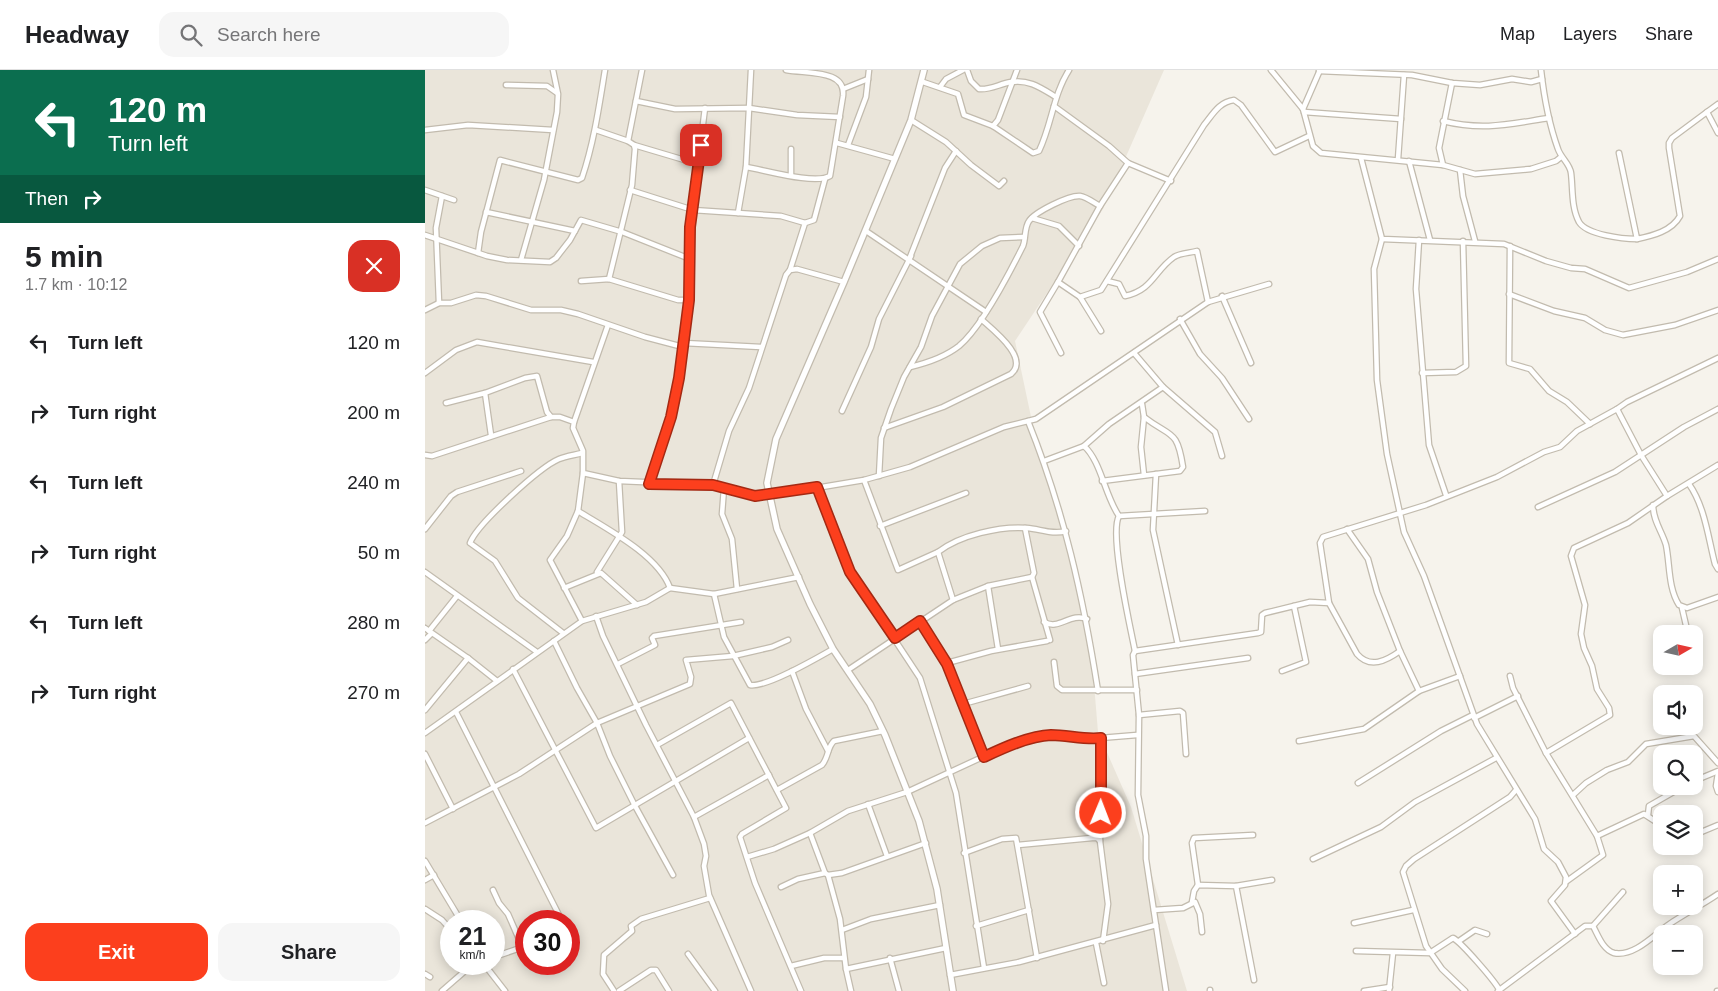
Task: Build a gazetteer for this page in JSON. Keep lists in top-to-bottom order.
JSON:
{
  "north": "right",
  "page": {
    "header": "Headway",
    "search": "Search here",
    "nav": ["Map", "Layers", "Share"],
    "turn": ["120 m", "Turn left"],
    "then": "Then",
    "heading": ["5 min", "1.7 km · 10:12"],
    "list": [
      {
        "name": "Turn left",
        "value": "120 m"
      },
      {
        "name": "Turn right",
        "value": "200 m"
      },
      {
        "name": "Turn left",
        "value": "240 m"
      },
      {
        "name": "Turn right",
        "value": "50 m"
      },
      {
        "name": "Turn left",
        "value": "280 m"
      },
      {
        "name": "Turn right",
        "value": "270 m"
      }
    ],
    "map_buttons": ["+", "−"],
    "speed": "21 km/h",
    "limit": "30",
    "buttons": ["Exit", "Share"]
  }
}
